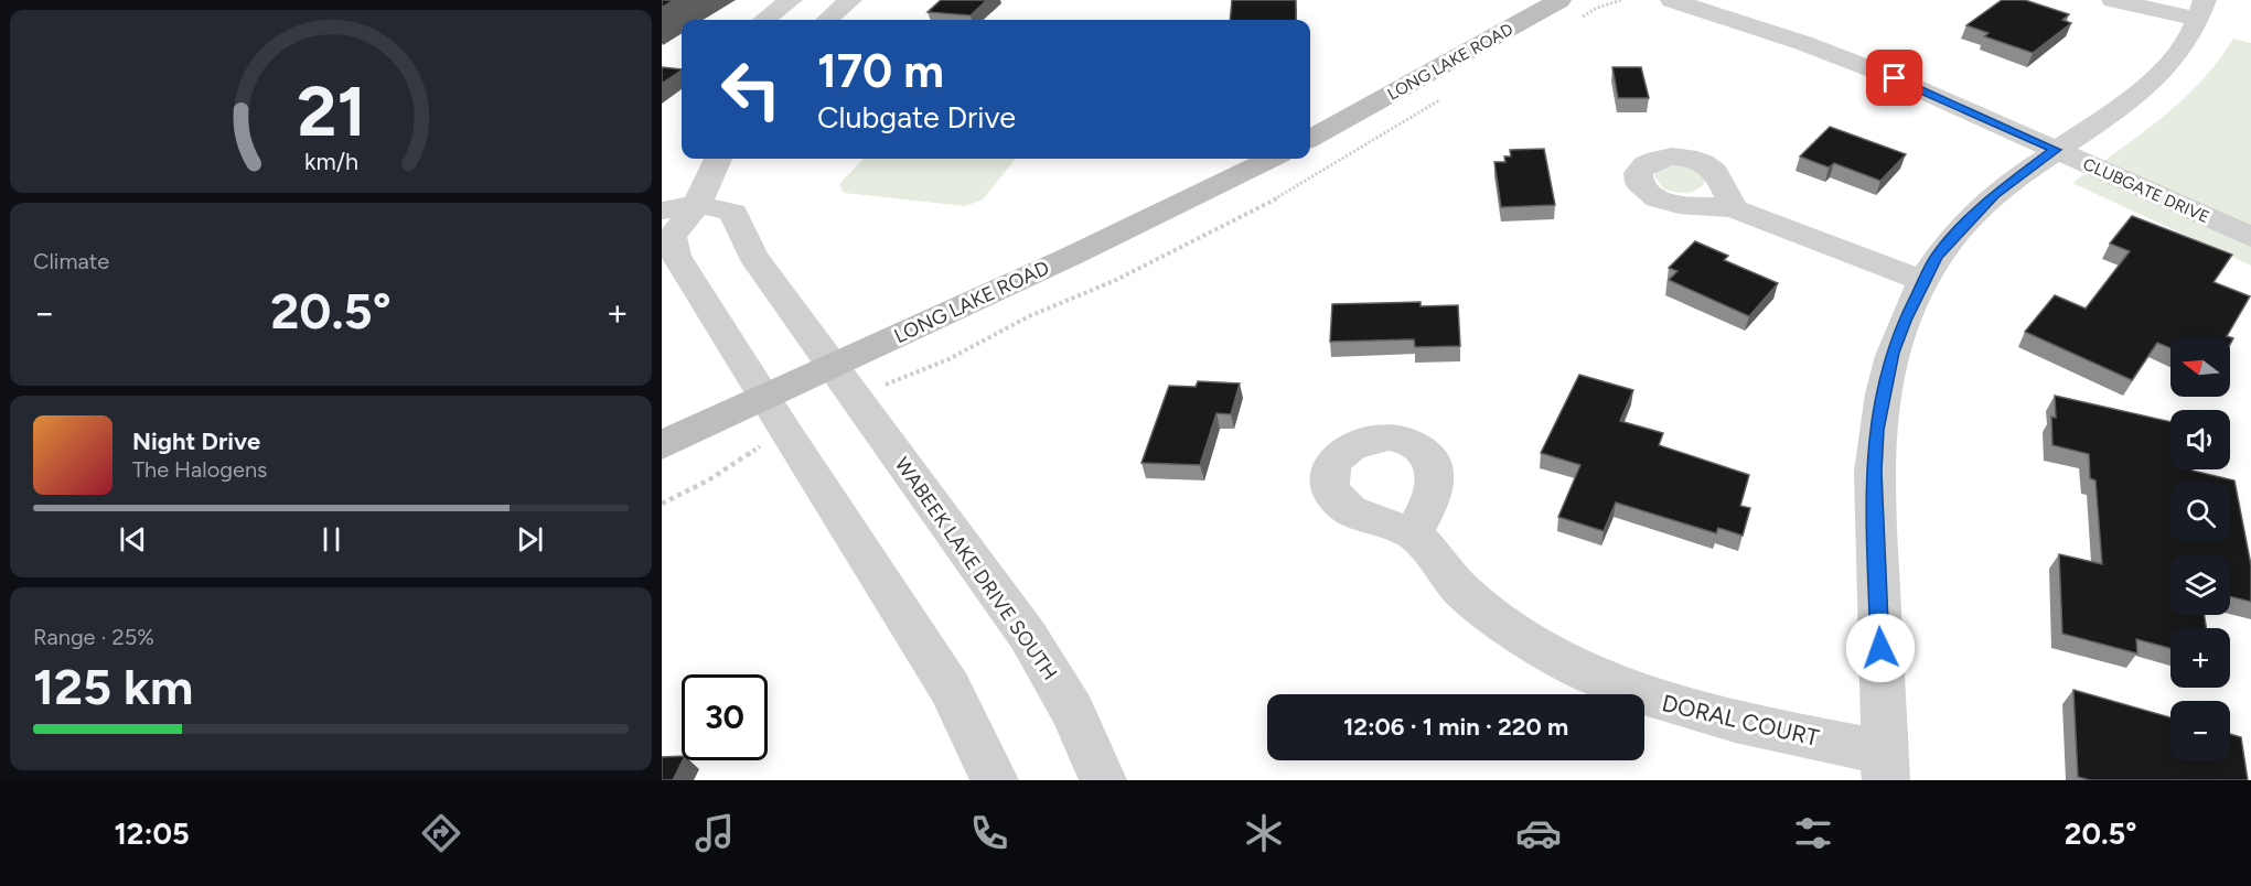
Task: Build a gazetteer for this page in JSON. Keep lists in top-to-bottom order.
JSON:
{
  "streets": {
    "main road": ["LONG LAKE ROAD"],
    "street": ["CLUBGATE DRIVE", "WABEEK LAKE DRIVE SOUTH", "DORAL COURT"]
  },
  "crossings": [
    ["LONG LAKE ROAD", "WABEEK LAKE DRIVE SOUTH"]
  ],
  "north": "left",
  "page": {
    "turn": ["170 m", "Clubgate Drive"],
    "tile": [
      "Climate",
      ["Range · 25%", "125 km"]
    ],
    "heat": ["−", "20.5°", "+"],
    "map_buttons": ["+", "−"],
    "song": ["Night Drive", "The Halogens"],
    "limit": "30",
    "trip": "12:06 · 1 min · 220 m",
    "tabs": ["12:05", "20.5°"],
    "gauge": ["21", "km/h"]
  }
}
